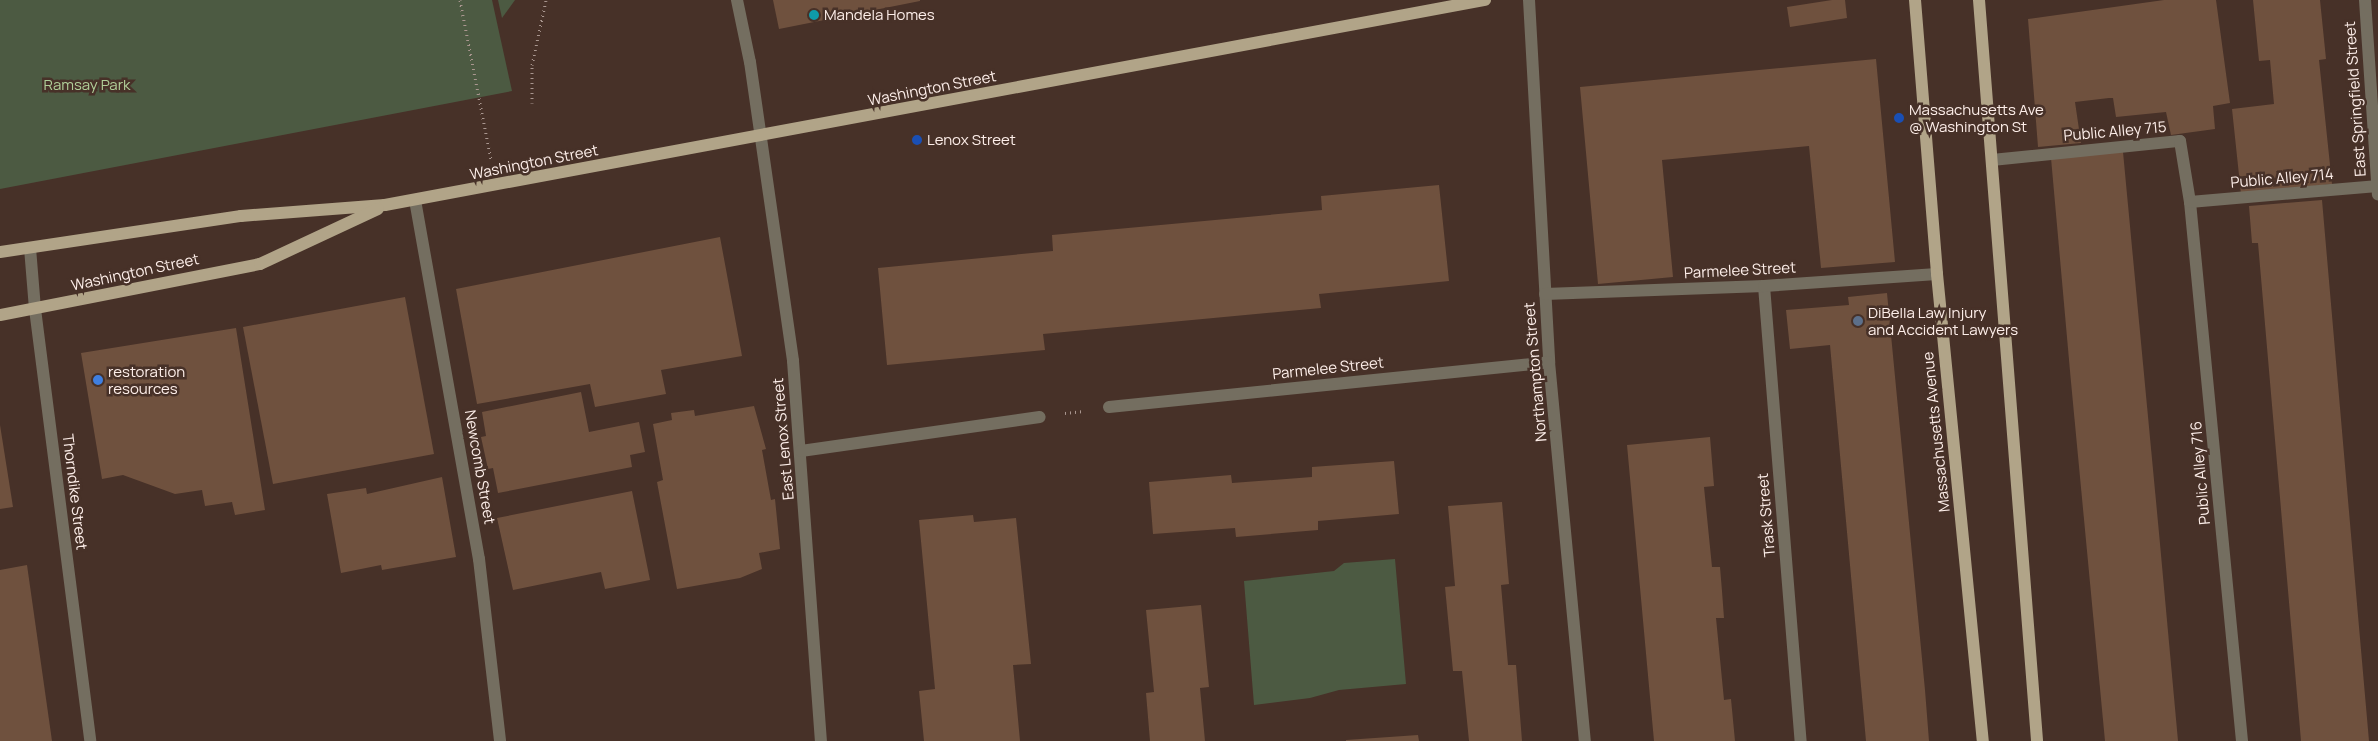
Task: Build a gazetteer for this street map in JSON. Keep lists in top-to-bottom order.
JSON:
{
  "streets": {
    "main road": ["Washington Street", "Massachusetts Avenue"],
    "street": [
      "East Springfield Street",
      "Public Alley 715",
      "Public Alley 714",
      "Parmelee Street",
      "Northampton Street",
      "East Lenox Street",
      "Newcomb Street",
      "Public Alley 716",
      "Thorndike Street",
      "Trask Street"
    ]
  },
  "crossings": [
    ["Washington Street", "East Lenox Street"],
    ["Washington Street", "Newcomb Street"],
    ["Washington Street", "Thorndike Street"],
    ["East Springfield Street", "Public Alley 714"],
    ["Public Alley 715", "Public Alley 714"],
    ["Public Alley 715", "Public Alley 716"],
    ["Public Alley 714", "Public Alley 716"],
    ["Parmelee Street", "Northampton Street"],
    ["Parmelee Street", "Massachusetts Avenue"],
    ["Parmelee Street", "Trask Street"]
  ],
  "parks": ["Ramsay Park"],
  "places": [
    "Mandela Homes",
    "Massachusetts Ave @ Washington St",
    "Lenox Street",
    "DiBella Law Injury and Accident Lawyers",
    "restoration resources"
  ]
}
